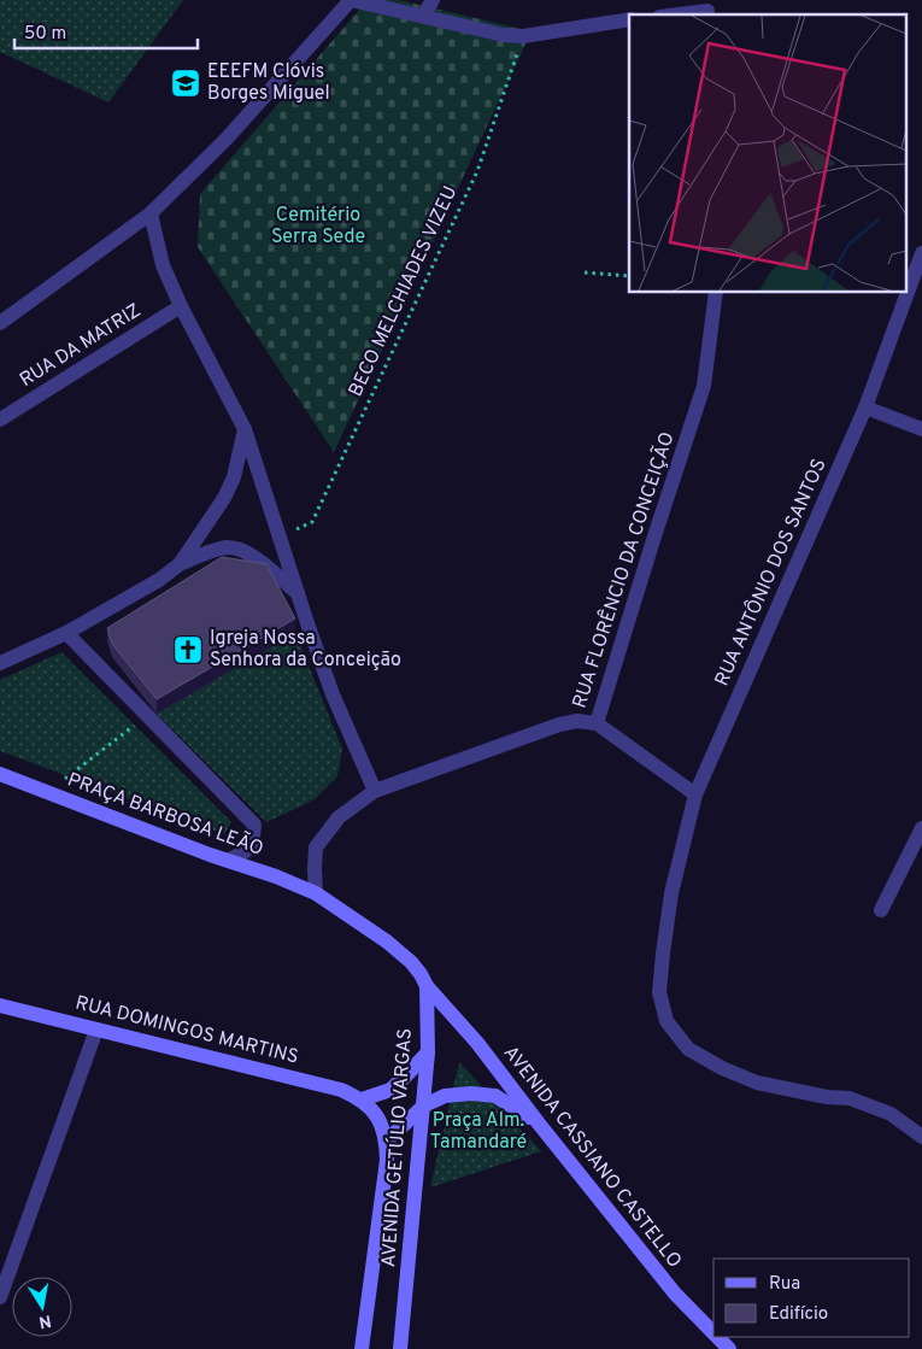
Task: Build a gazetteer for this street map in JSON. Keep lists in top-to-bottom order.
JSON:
{
  "streets": {
    "street": [
      "RUA DA MATRIZ",
      "RUA FLORÊNCIO DA CONCEIÇÃO",
      "RUA ANTÔNIO DOS SANTOS",
      "PRAÇA BARBOSA LEÃO",
      "RUA DOMINGOS MARTINS",
      "AVENIDA GETÚLIO VARGAS",
      "AVENIDA CASSIANO CASTELLO"
    ],
    "path": ["BECO MELCHIADES VIZEU"]
  },
  "crossings": [
    ["RUA FLORÊNCIO DA CONCEIÇÃO", "PRAÇA BARBOSA LEÃO"],
    ["RUA DOMINGOS MARTINS", "AVENIDA GETÚLIO VARGAS"],
    ["AVENIDA GETÚLIO VARGAS", "AVENIDA CASSIANO CASTELLO"]
  ],
  "parks": ["Cemitério Serra Sede", "Praça Alm. Tamandaré"],
  "places": {
    "school or university": ["EEEFM Clóvis Borges Miguel"],
    "church": ["Igreja Nossa Senhora da Conceição"]
  },
  "legend": ["Rua", "Edifício"],
  "scale_bar": "50 m",
  "north": "bottom"
}
